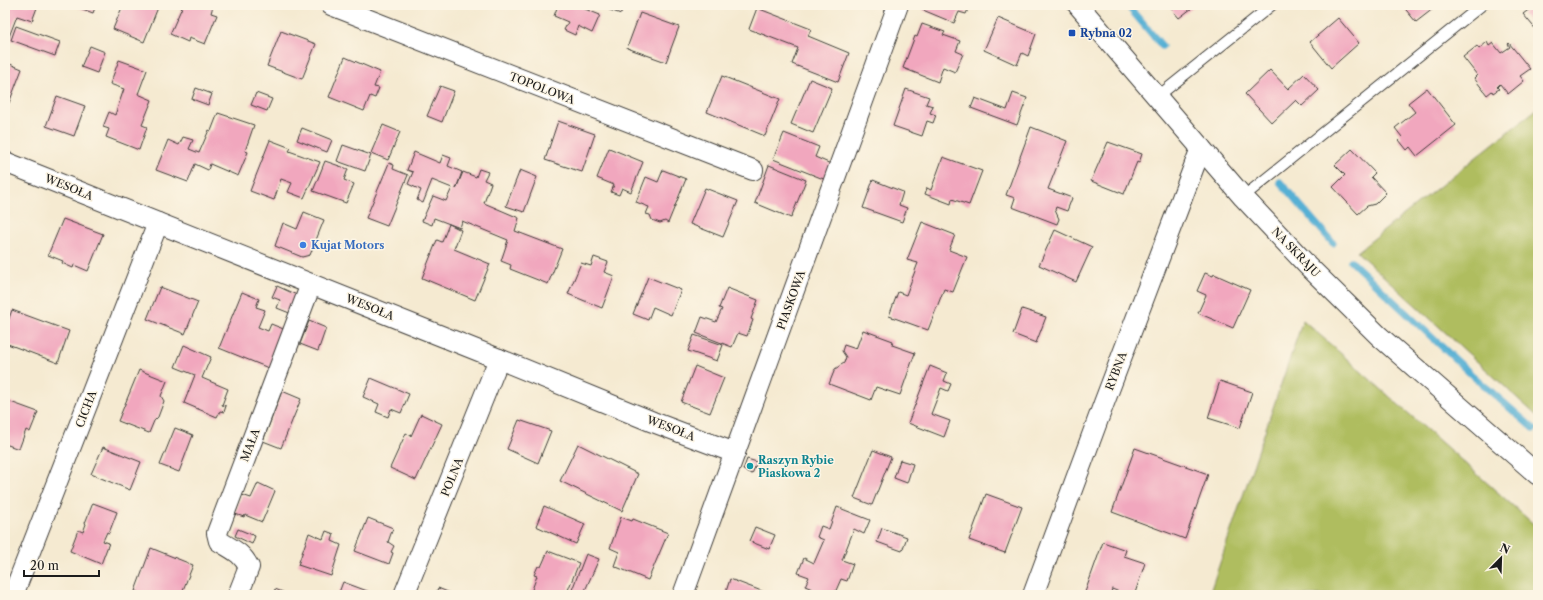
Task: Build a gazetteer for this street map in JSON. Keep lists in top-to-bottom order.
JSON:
{
  "streets": {
    "street": [
      "TOPOLOWA",
      "WESOŁA",
      "NA SKRAJU",
      "PIASKOWA",
      "RYBNA",
      "CICHA",
      "MAŁA",
      "POLNA"
    ]
  },
  "crossings": [
    ["WESOŁA", "PIASKOWA"],
    ["WESOŁA", "CICHA"],
    ["WESOŁA", "MAŁA"],
    ["WESOŁA", "POLNA"],
    ["NA SKRAJU", "RYBNA"]
  ],
  "places": {
    "transit": ["Rybna 02"],
    "other": ["Kujat Motors", "Raszyn Rybie Piaskowa 2"]
  },
  "scale_bar": "20 m",
  "north": "top right"
}
